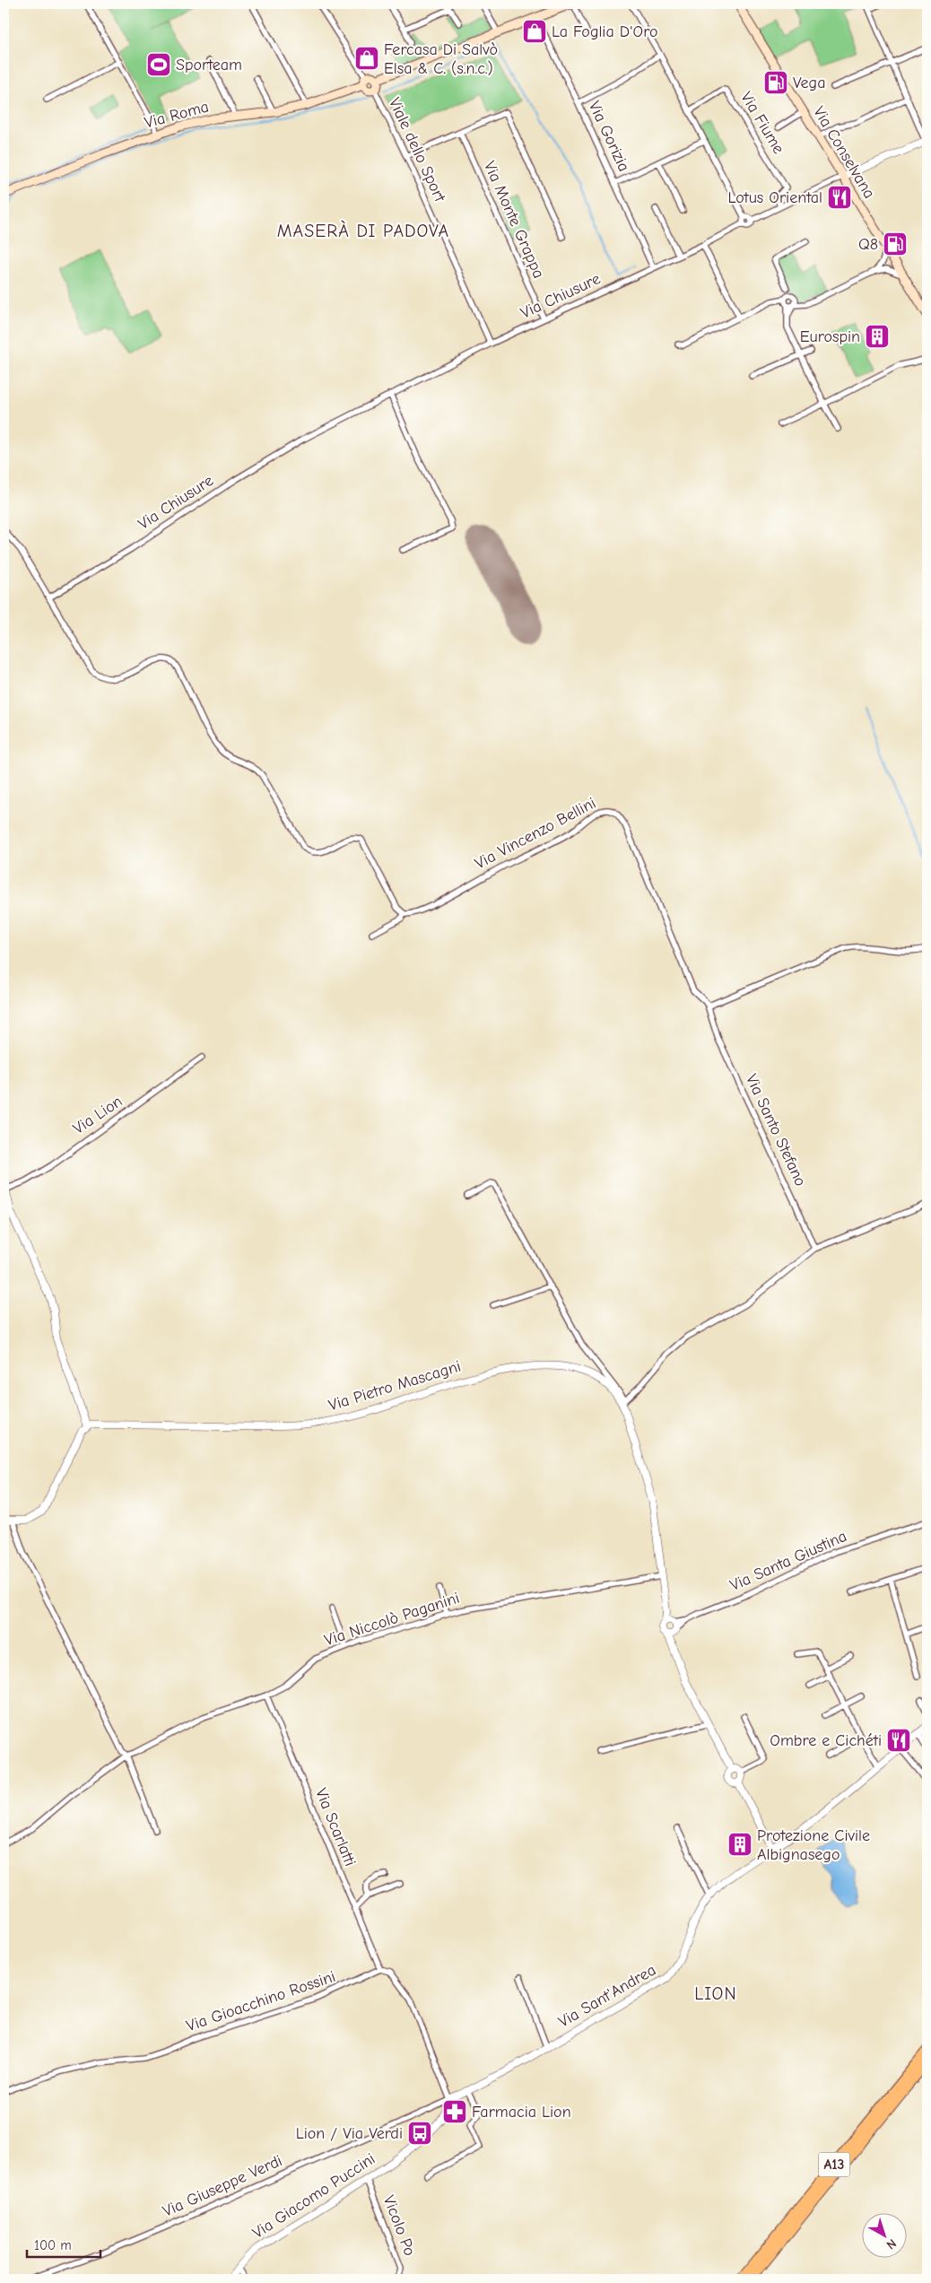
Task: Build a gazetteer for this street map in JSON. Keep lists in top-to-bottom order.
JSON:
{
  "streets": {
    "highway": ["A13"],
    "main road": ["Via Roma", "Via Conselvana"],
    "street": [
      "Via Fiume",
      "Via Gorizia",
      "Viale dello Sport",
      "Via Monte Grappa",
      "Via Chiusure",
      "Via Vincenzo Bellini",
      "Via Lion",
      "Via Santo Stefano",
      "Via Pietro Mascagni",
      "Via Santa Giustina",
      "Via Niccolò Paganini",
      "Via Scarlatti",
      "Via Sant'Andrea",
      "Via Gioacchino Rossini",
      "Via Giuseppe Verdi",
      "Via Giacomo Puccini",
      "Vicolo Po"
    ]
  },
  "crossings": [
    ["Via Roma", "Viale dello Sport"],
    ["Via Fiume", "Via Chiusure"],
    ["Via Gorizia", "Via Chiusure"],
    ["Viale dello Sport", "Via Chiusure"],
    ["Via Conselvana", "Via Chiusure"],
    ["Via Monte Grappa", "Via Chiusure"],
    ["Via Vincenzo Bellini", "Via Santo Stefano"],
    ["Via Pietro Mascagni", "Via Santa Giustina"],
    ["Via Pietro Mascagni", "Via Niccolò Paganini"],
    ["Via Niccolò Paganini", "Via Scarlatti"],
    ["Via Scarlatti", "Via Gioacchino Rossini"],
    ["Via Sant'Andrea", "Via Giuseppe Verdi"],
    ["Via Sant'Andrea", "Via Giacomo Puccini"],
    ["Via Giuseppe Verdi", "Via Giacomo Puccini"],
    ["Via Giacomo Puccini", "Vicolo Po"]
  ],
  "districts": ["MASERÀ DI PADOVA", "LION"],
  "places": {
    "shop": ["La Foglia D'Oro", "Fercasa Di Salvò Elsa & C. (s.n.c.)"],
    "sports": ["Sporteam"],
    "fuel station": ["Vega", "Q8"],
    "restaurant": ["Lotus Oriental", "Ombre e Cichéti"],
    "building": ["Eurospin", "Protezione Civile Albignasego"],
    "pharmacy": ["Farmacia Lion"],
    "bus stop": ["Lion / Via Verdi"]
  },
  "scale_bar": "100 m",
  "north": "bottom right"
}
